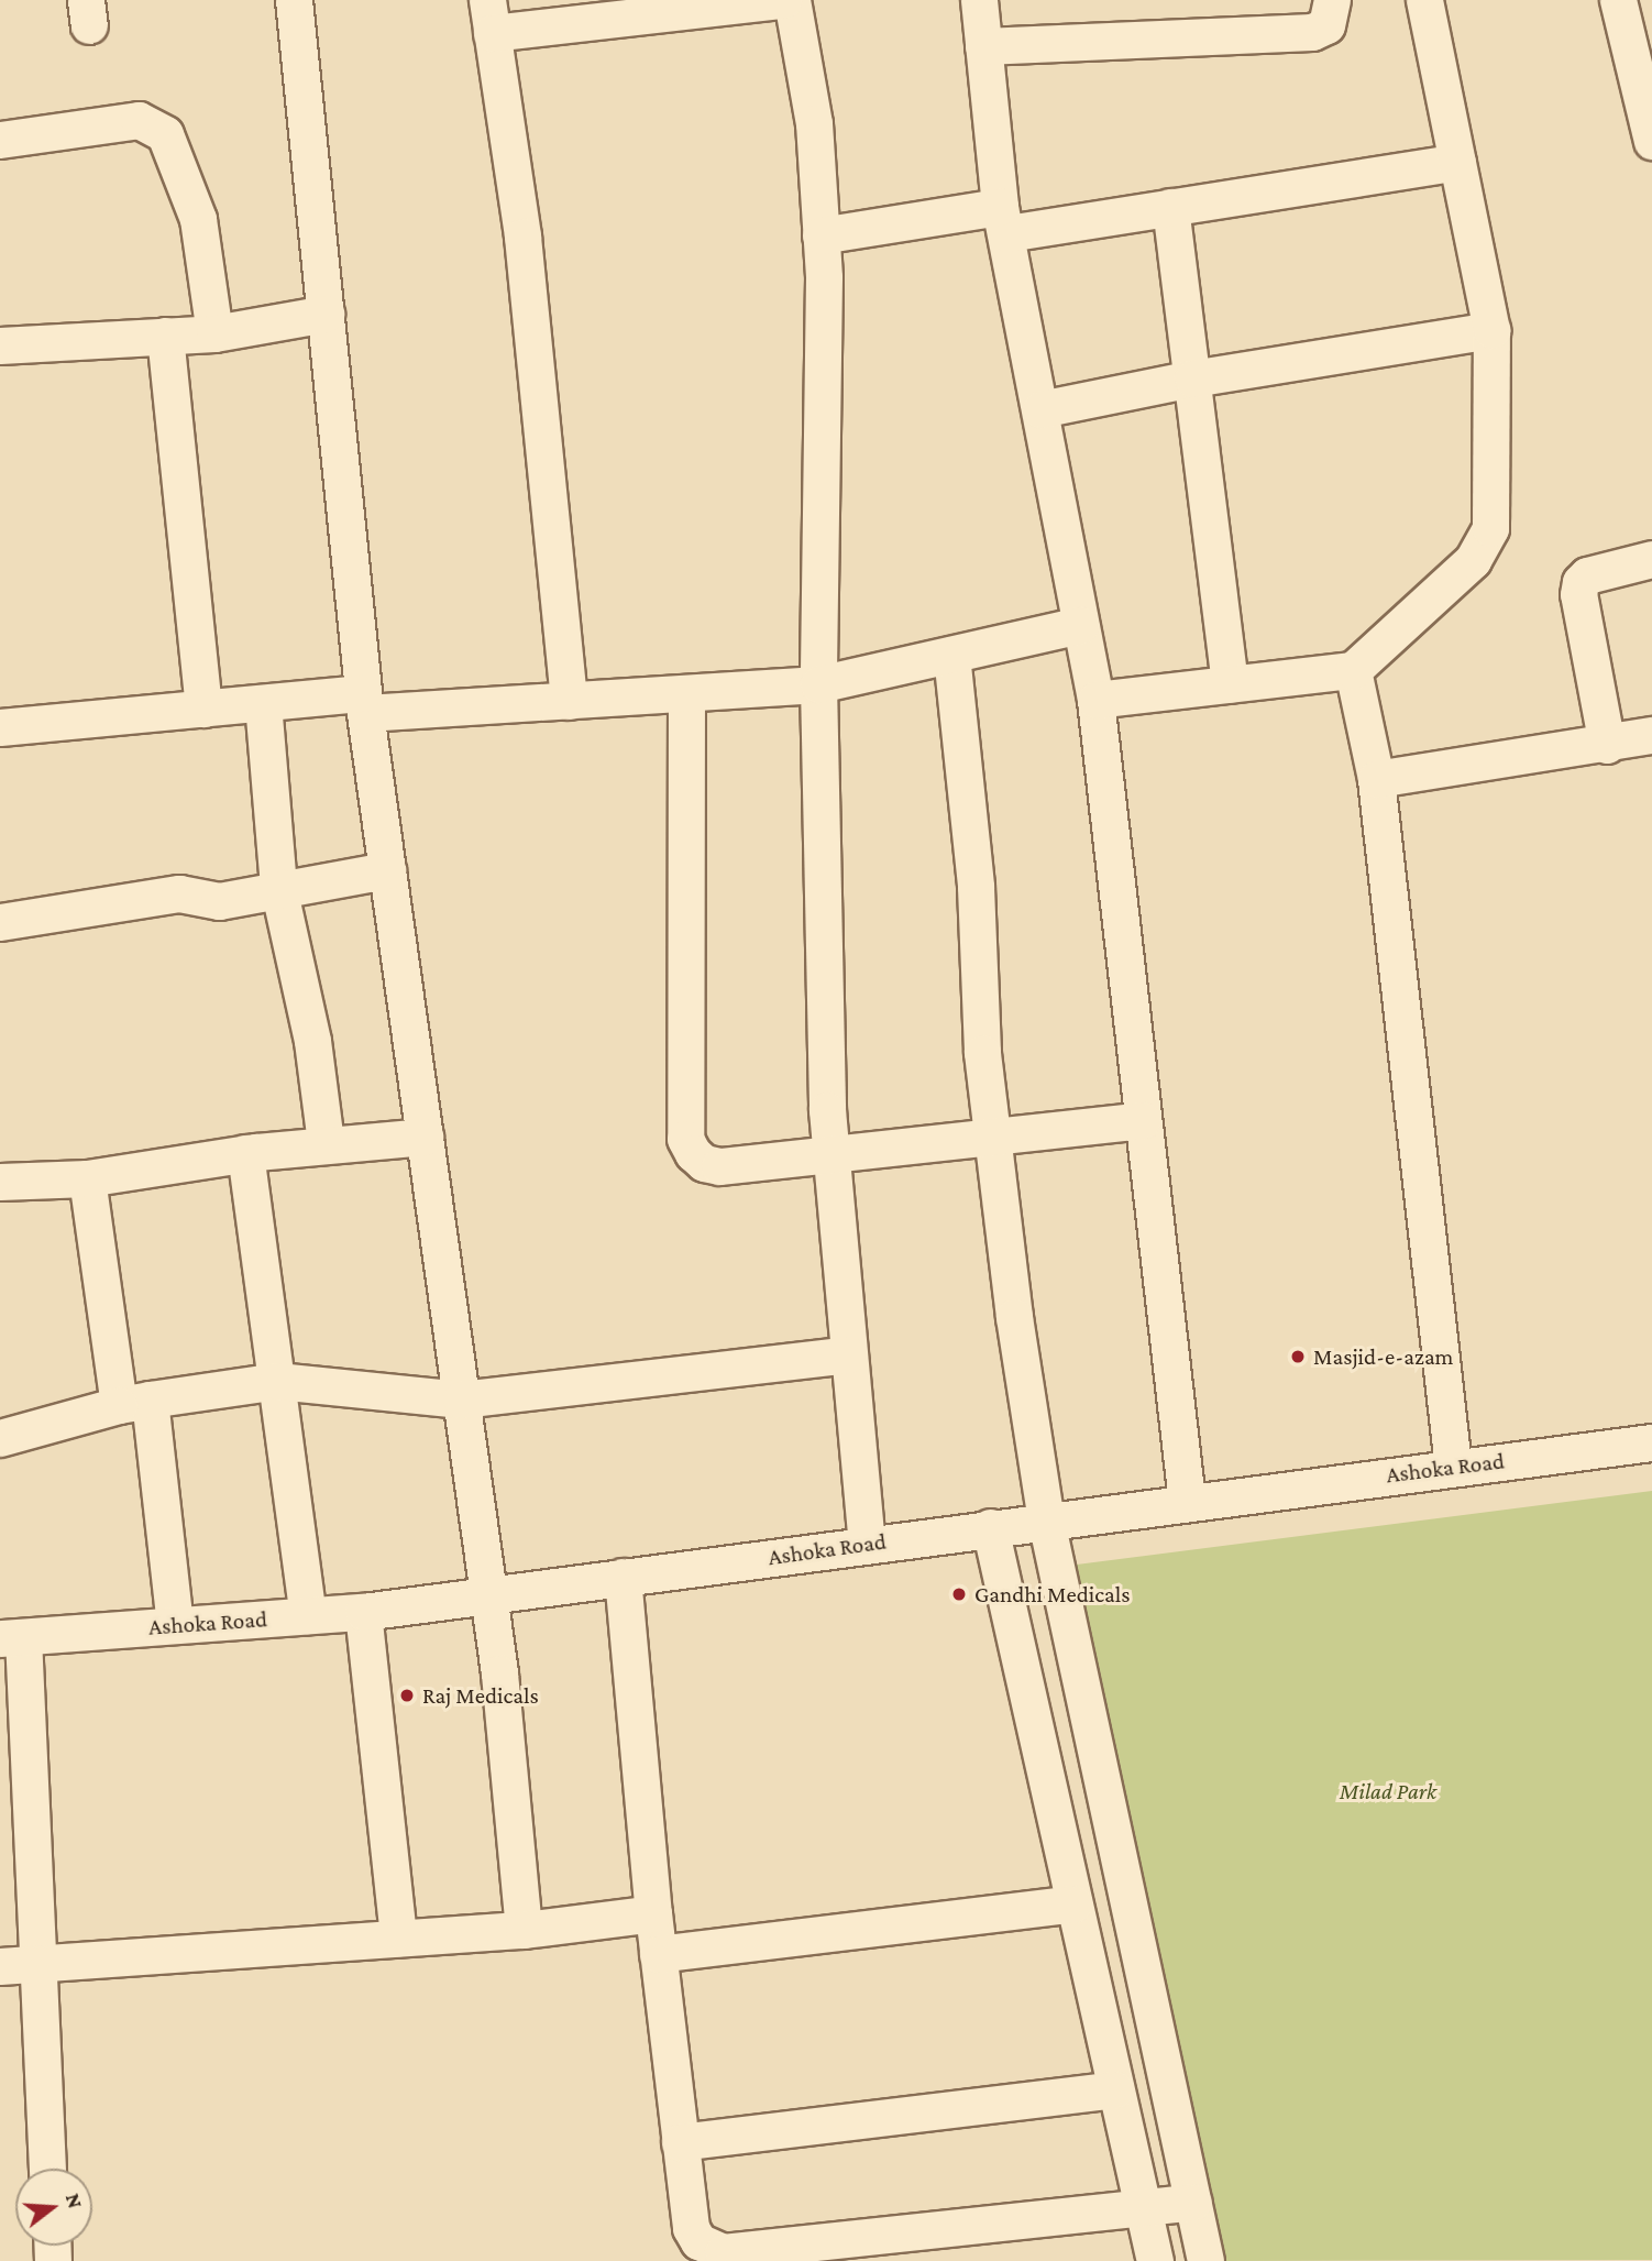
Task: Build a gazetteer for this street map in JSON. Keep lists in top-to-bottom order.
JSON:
{
  "streets": {
    "street": ["Ashoka Road"]
  },
  "parks": ["Milad Park"],
  "places": ["Masjid-e-azam", "Gandhi Medicals", "Raj Medicals"],
  "north": "right"
}
